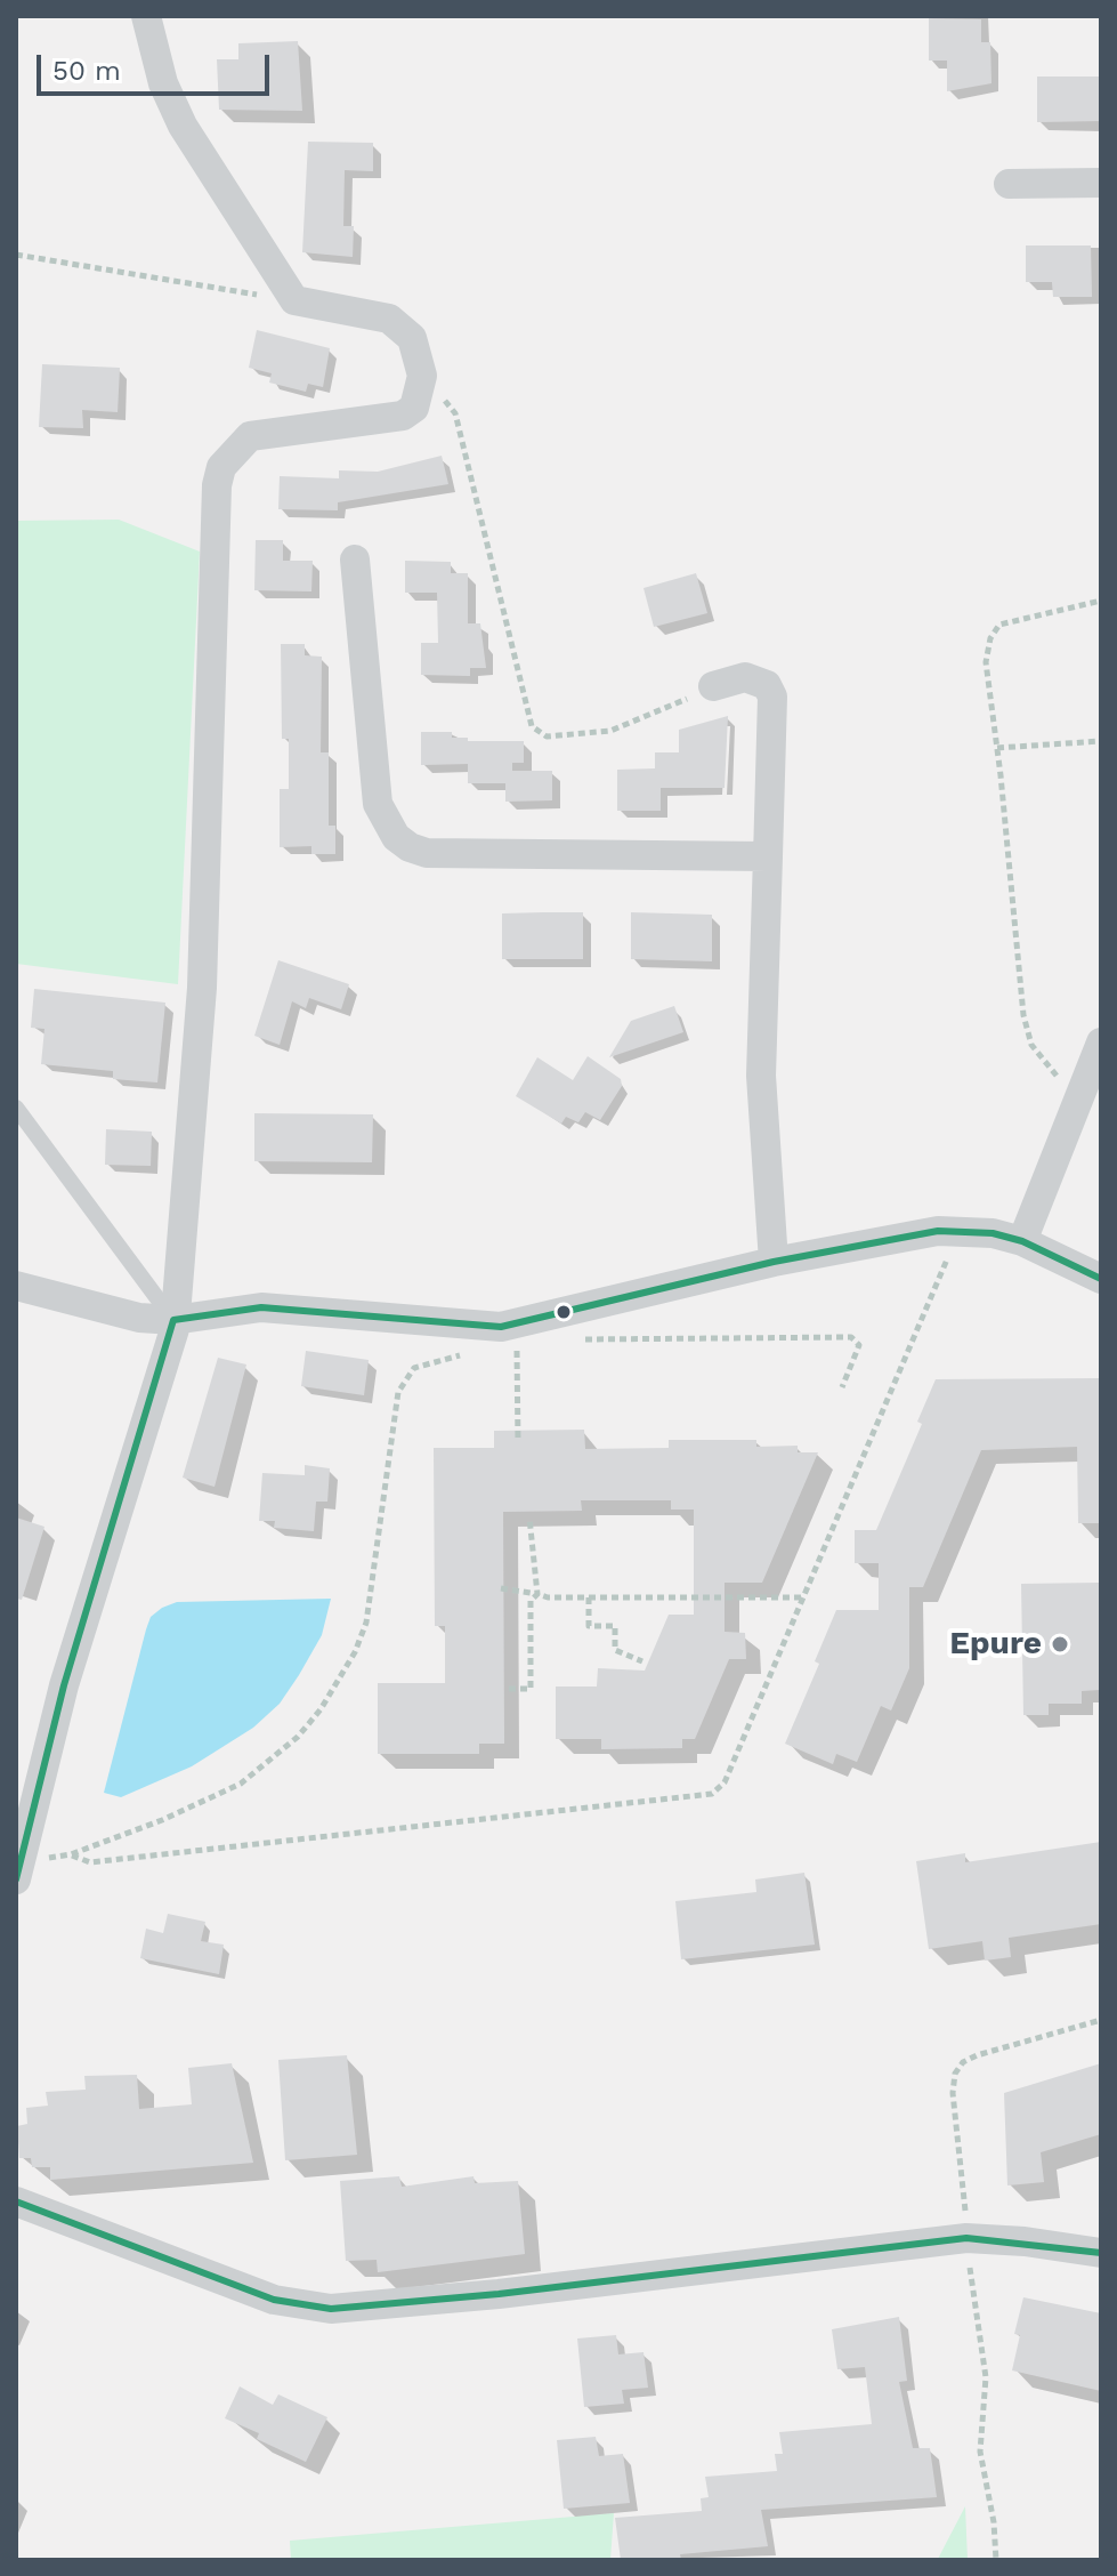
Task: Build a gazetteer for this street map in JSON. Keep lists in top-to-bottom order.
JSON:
{
  "places": ["Epure"],
  "scale_bar": "50 m"
}
